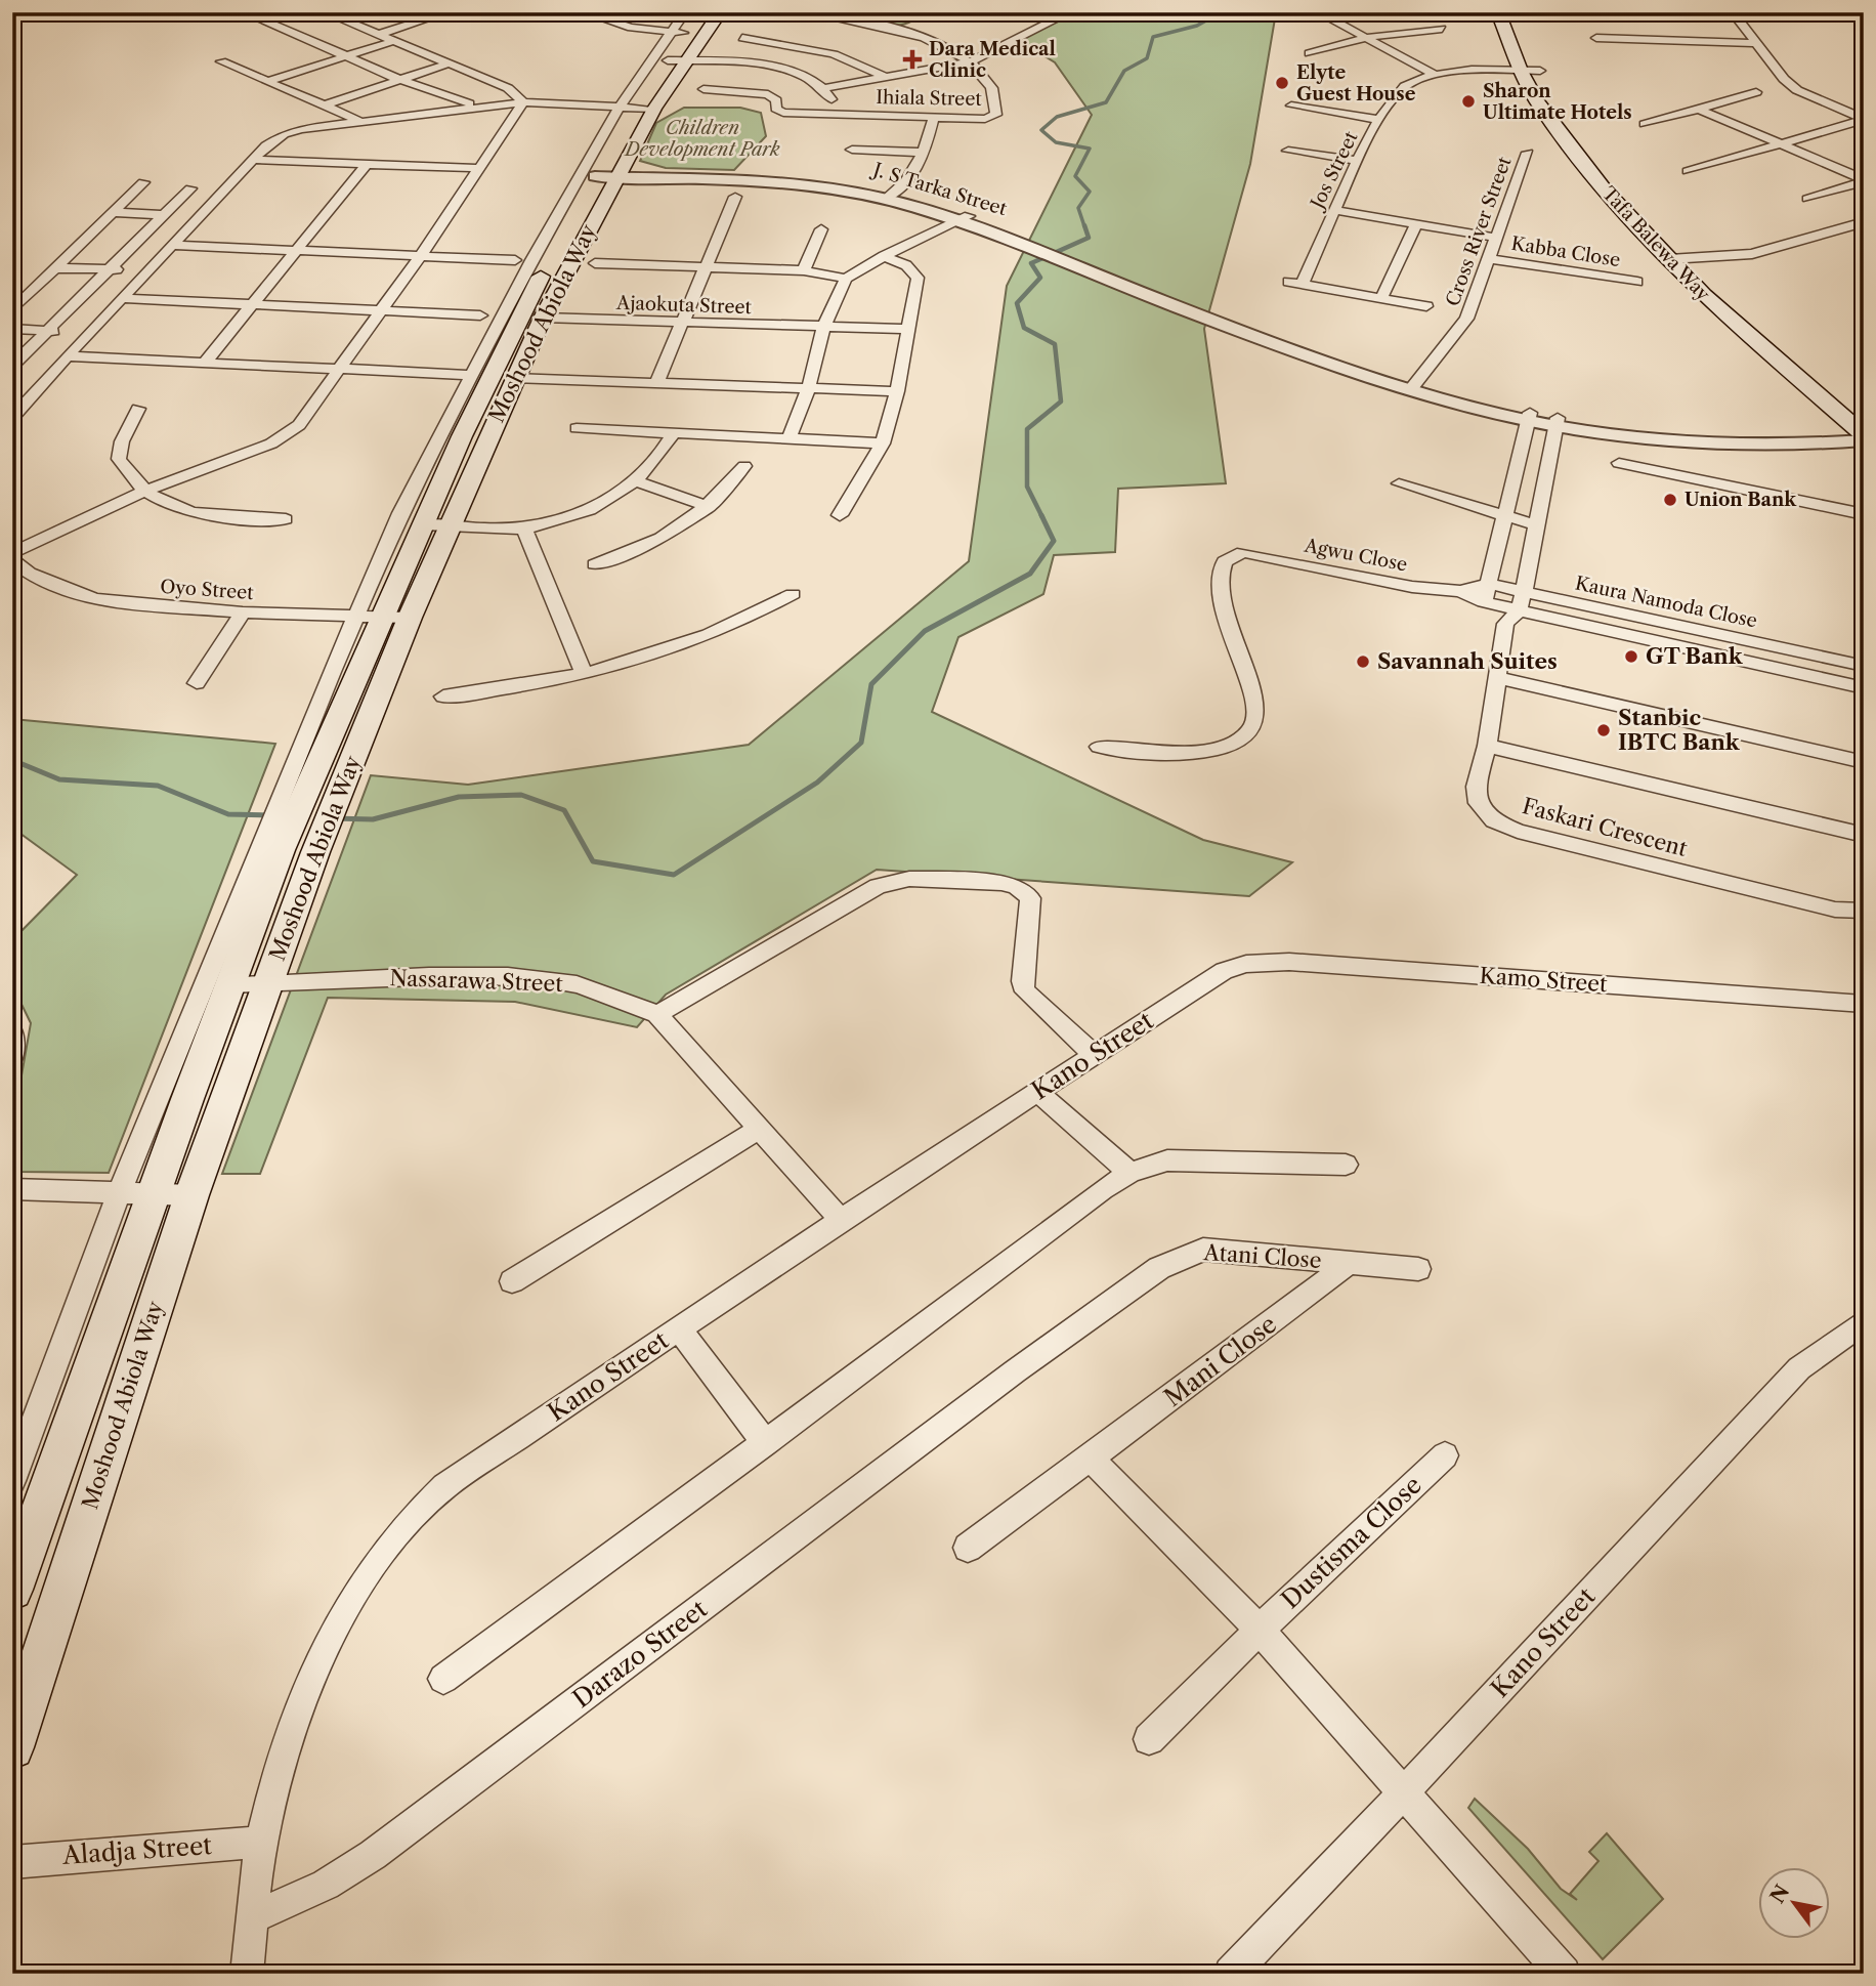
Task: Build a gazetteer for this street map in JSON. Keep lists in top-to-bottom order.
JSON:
{
  "streets": {
    "main road": ["Tafa Balewa Way", "Moshood Abiola Way"],
    "street": [
      "Ihiala Street",
      "Jos Street",
      "J. S Tarka Street",
      "Cross River Street",
      "Kabba Close",
      "Ajaokuta Street",
      "Agwu Close",
      "Oyo Street",
      "Kaura Namoda Close",
      "Faskari Crescent",
      "Kamo Street",
      "Nassarawa Street",
      "Kano Street",
      "Atani Close",
      "Mani Close",
      "Dustisma Close",
      "Darazo Street",
      "Aladja Street"
    ]
  },
  "crossings": [
    ["Jos Street", "Tafa Balewa Way"],
    ["J. S Tarka Street", "Cross River Street"],
    ["J. S Tarka Street", "Tafa Balewa Way"],
    ["J. S Tarka Street", "Moshood Abiola Way"],
    ["J. S Tarka Street", "Faskari Crescent"],
    ["Cross River Street", "Kabba Close"],
    ["Ajaokuta Street", "Moshood Abiola Way"],
    ["Moshood Abiola Way", "Oyo Street"],
    ["Moshood Abiola Way", "Nassarawa Street"],
    ["Agwu Close", "Kaura Namoda Close"],
    ["Kaura Namoda Close", "Faskari Crescent"],
    ["Kamo Street", "Kano Street"],
    ["Nassarawa Street", "Kano Street"],
    ["Kano Street", "Darazo Street"],
    ["Kano Street", "Aladja Street"],
    ["Atani Close", "Mani Close"],
    ["Atani Close", "Darazo Street"]
  ],
  "parks": ["Children Development Park"],
  "places": {
    "health": ["Dara Medical Clinic"],
    "other": [
      "Elyte Guest House",
      "Sharon Ultimate Hotels",
      "Union Bank",
      "GT Bank",
      "Savannah Suites",
      "Stanbic IBTC Bank"
    ]
  },
  "north": "top left"
}
